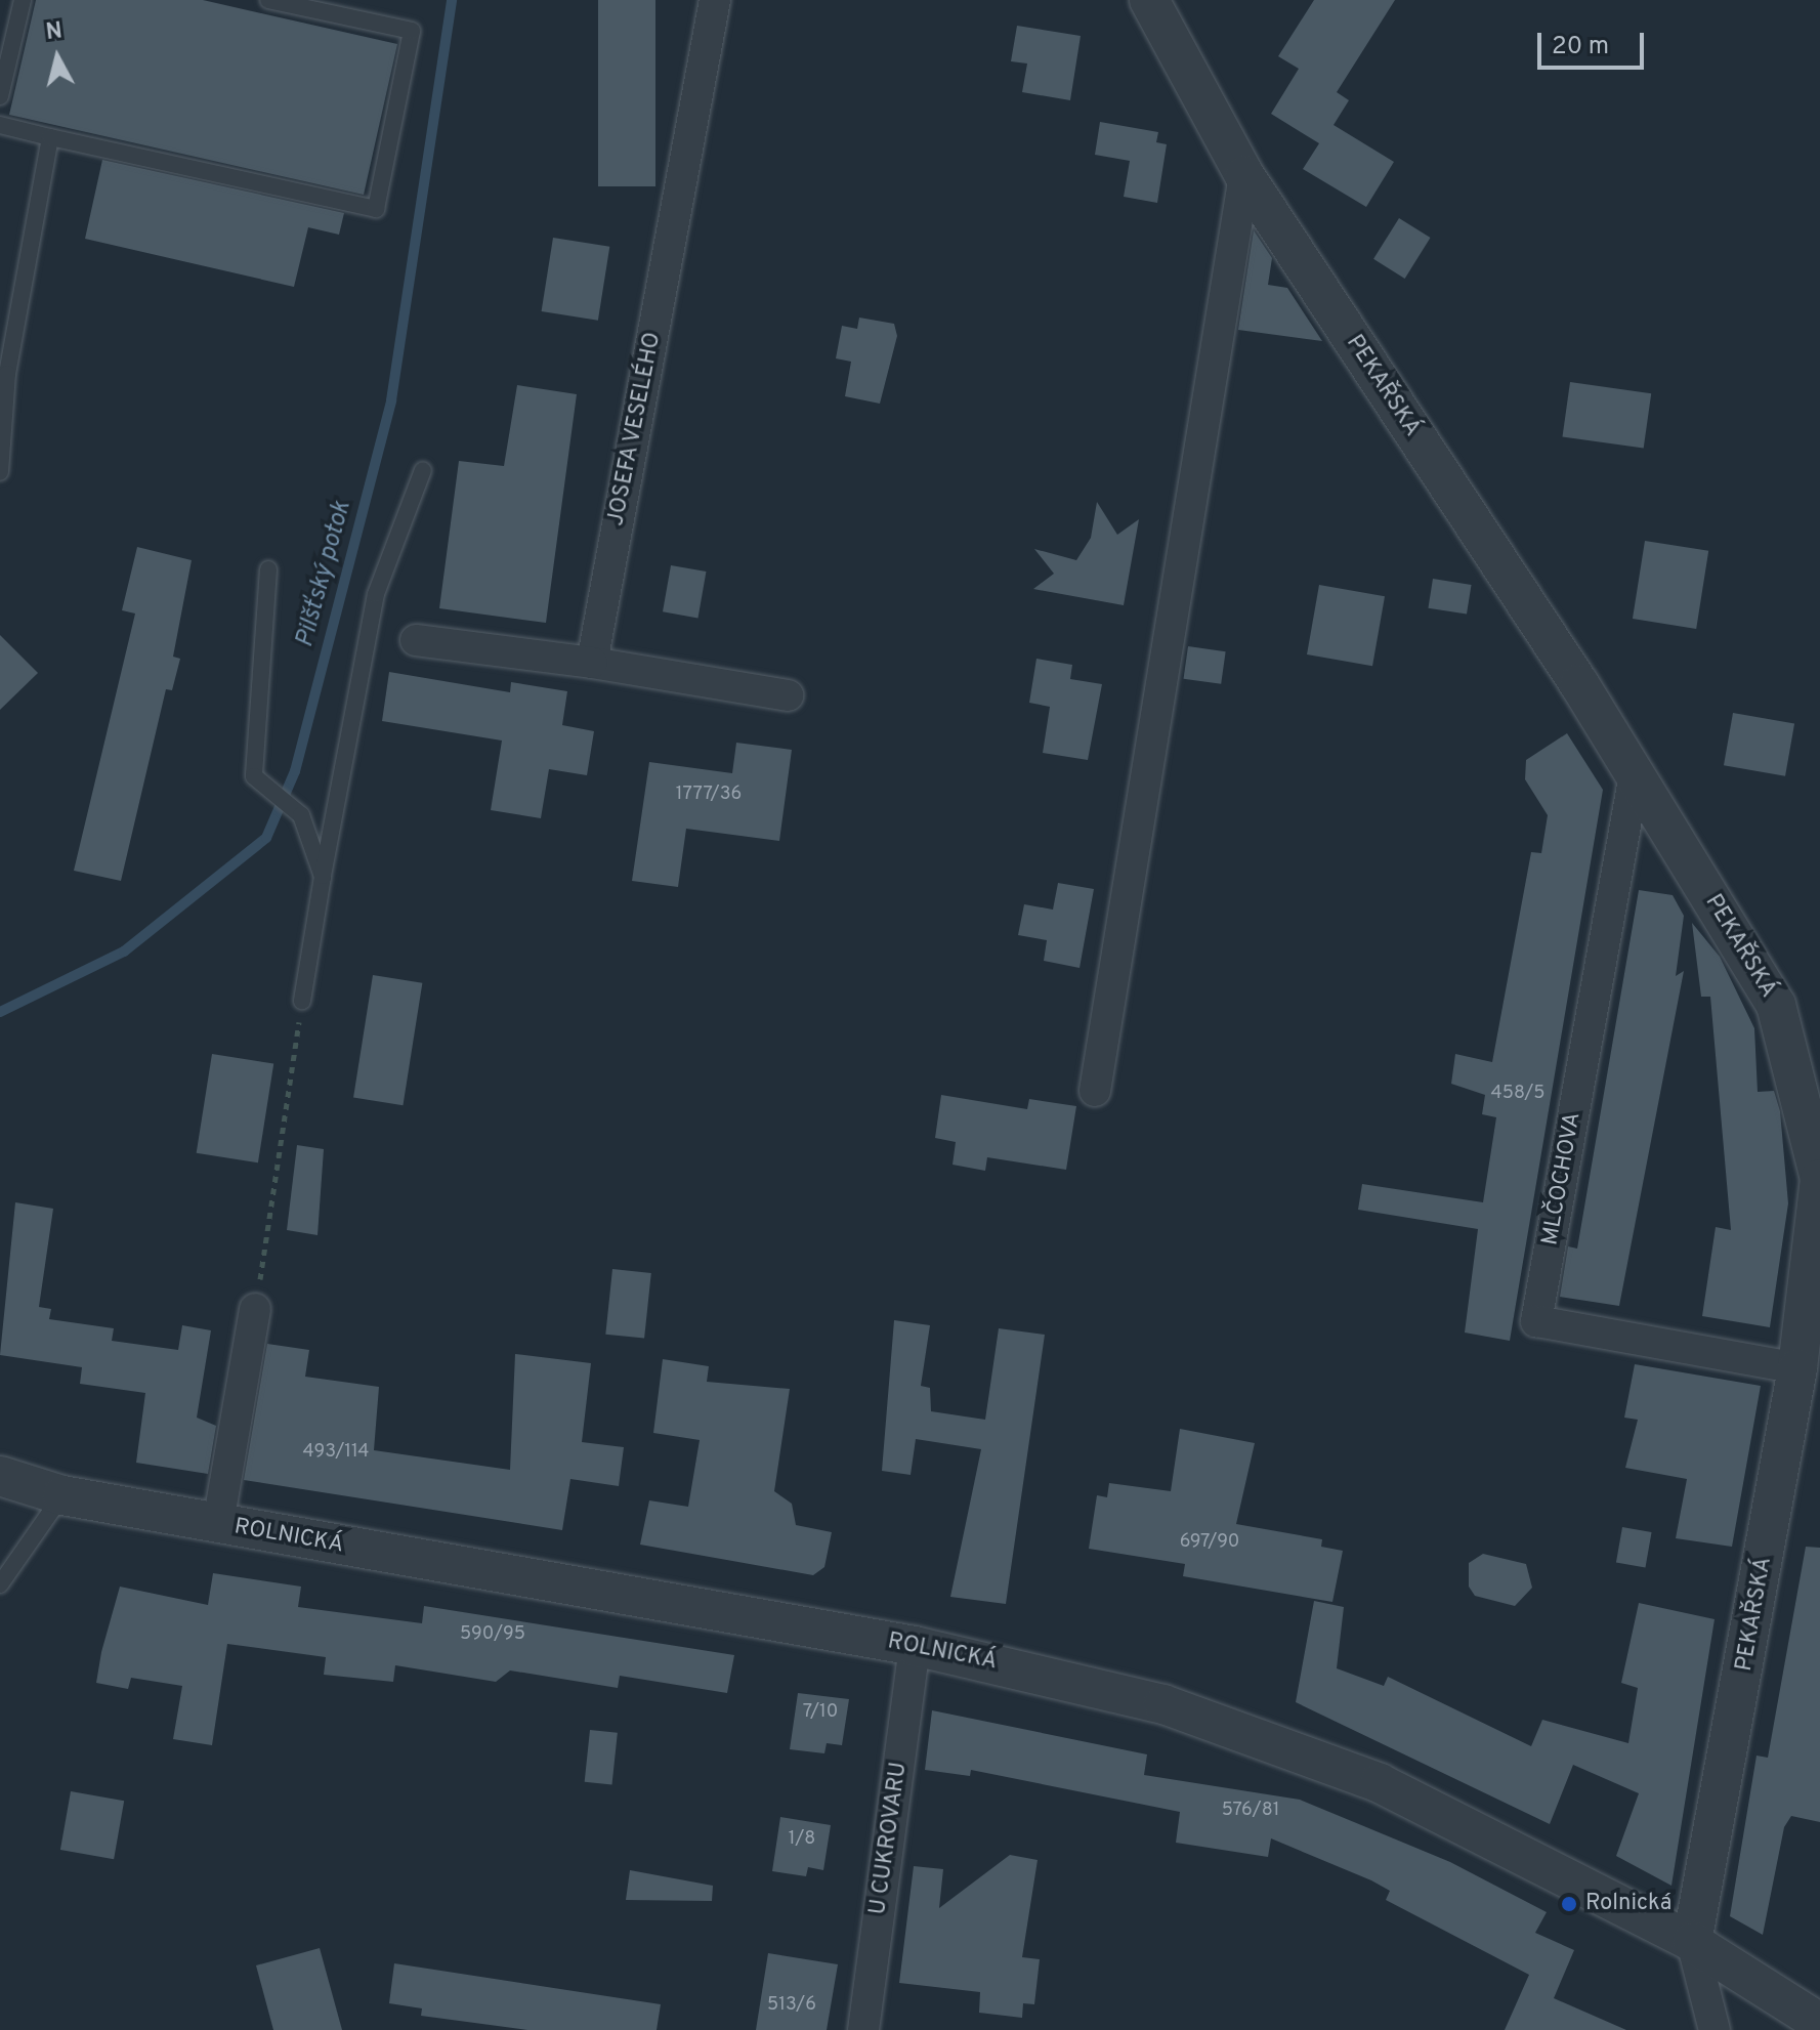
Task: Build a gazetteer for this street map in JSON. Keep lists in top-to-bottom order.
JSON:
{
  "streets": {
    "street": [
      "PEKAŘSKÁ",
      "JOSEFA VESELÉHO",
      "MLČOCHOVA",
      "ROLNICKÁ",
      "U CUKROVARU"
    ]
  },
  "crossings": [
    ["PEKAŘSKÁ", "MLČOCHOVA"],
    ["PEKAŘSKÁ", "ROLNICKÁ"],
    ["ROLNICKÁ", "U CUKROVARU"]
  ],
  "water": ["Pilšťský potok"],
  "places": ["Rolnická"],
  "house_numbers": [
    "1777/36",
    "458/5",
    "493/114",
    "697/90",
    "590/95",
    "7/10",
    "576/81",
    "1/8",
    "513/6"
  ],
  "scale_bar": "20 m",
  "north": "top"
}
